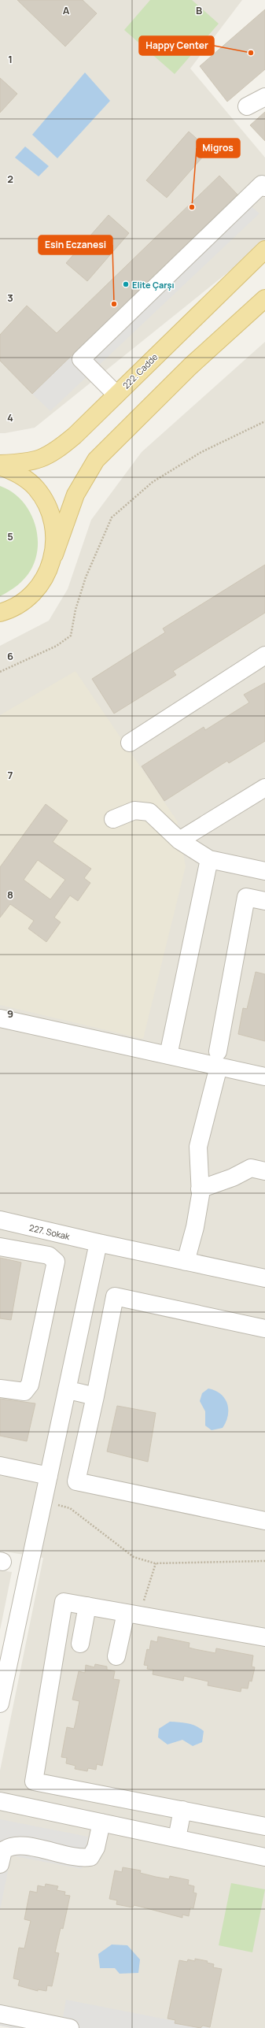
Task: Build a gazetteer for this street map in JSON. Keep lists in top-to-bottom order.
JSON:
{
  "streets": {
    "main road": ["222. Cadde"],
    "street": ["227. Sokak"]
  },
  "places": [
    "Happy Center",
    "Migros",
    "Elite Çarşı",
    "Esin Eczanesi"
  ],
  "grid": {
    "columns": ["A", "B"],
    "rows": [
      "1",
      "2",
      "3",
      "4",
      "5",
      "6",
      "7",
      "8",
      "9"
    ]
  }
}
